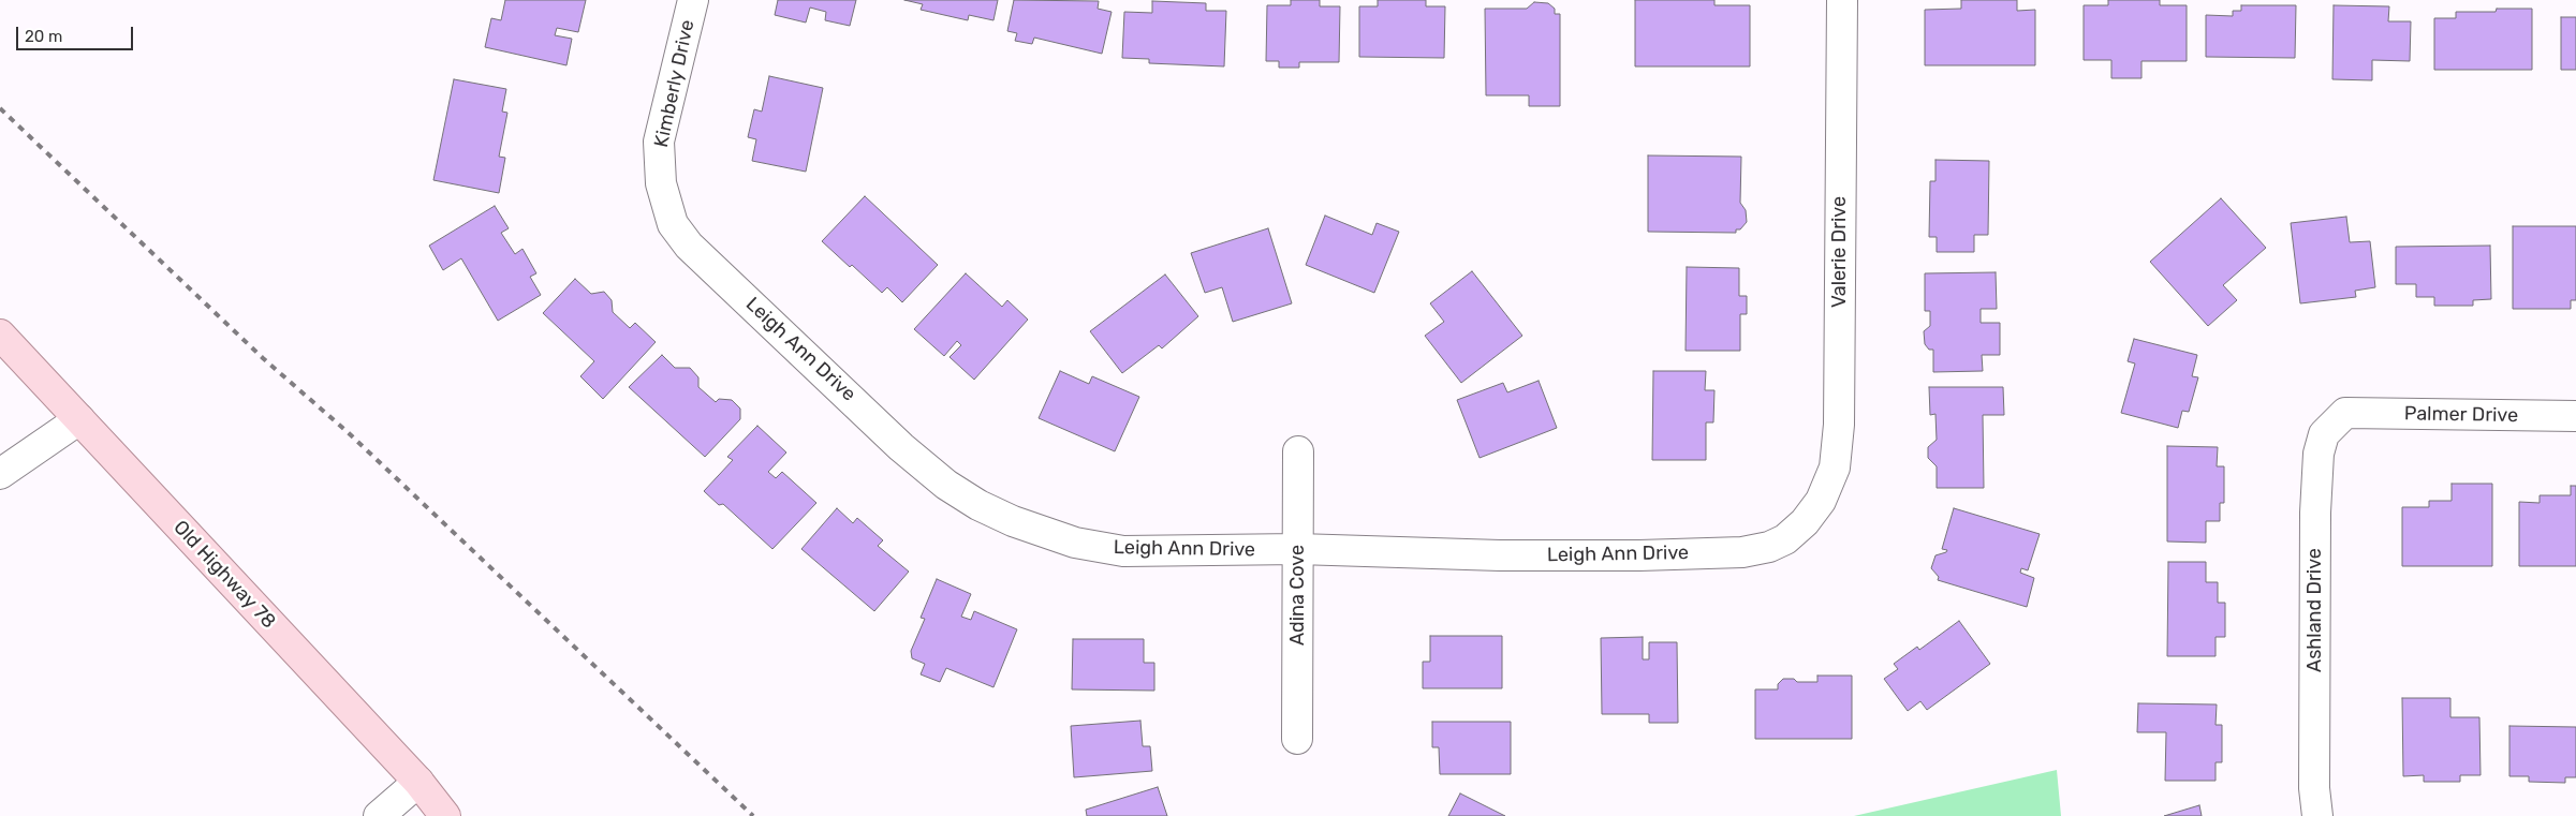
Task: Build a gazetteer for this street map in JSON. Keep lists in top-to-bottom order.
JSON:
{
  "streets": {
    "main road": ["Old Highway 78"],
    "street": [
      "Kimberly Drive",
      "Valerie Drive",
      "Leigh Ann Drive",
      "Palmer Drive",
      "Adina Cove",
      "Ashland Drive"
    ]
  },
  "crossings": [
    ["Kimberly Drive", "Leigh Ann Drive"],
    ["Valerie Drive", "Leigh Ann Drive"],
    ["Leigh Ann Drive", "Adina Cove"],
    ["Palmer Drive", "Ashland Drive"]
  ],
  "scale_bar": "20 m"
}
